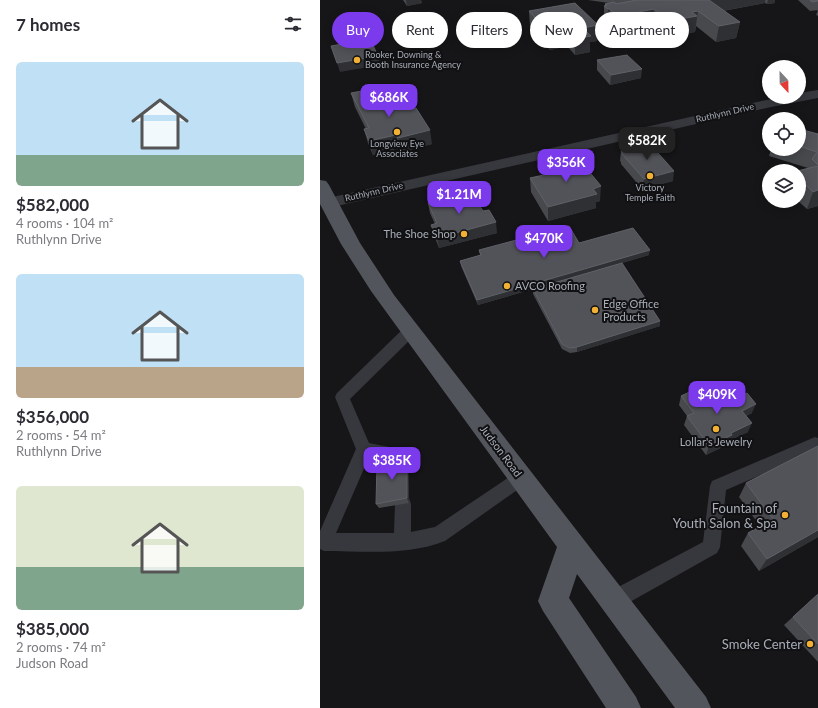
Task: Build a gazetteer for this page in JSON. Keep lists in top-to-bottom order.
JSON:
{
  "streets": {
    "main road": ["Judson Road"],
    "street": ["Ruthlynn Drive"]
  },
  "crossings": [
    ["Ruthlynn Drive", "Judson Road"]
  ],
  "places": [
    "Rooker, Downing & Booth Insurance Agency",
    "Longview Eye Associates",
    "Victory Temple Faith",
    "The Shoe Shop",
    "AVCO Roofing",
    "Edge Office Products",
    "Lollar's Jewelry",
    "Fountain of Youth Salon & Spa",
    "Smoke Center"
  ],
  "north": "bottom",
  "page": {
    "heading": "7 homes",
    "chip": [
      "Buy",
      "Rent",
      "Filters",
      "New",
      "Apartment"
    ],
    "list": [
      {
        "name": "$582,000",
        "note": "4 rooms · 104 m² · Ruthlynn Drive"
      },
      {
        "name": "$356,000",
        "note": "2 rooms · 54 m² · Ruthlynn Drive"
      },
      {
        "name": "$385,000",
        "note": "2 rooms · 74 m² · Judson Road"
      }
    ],
    "price": [
      "$686K",
      "$582K",
      "$356K",
      "$1.21M",
      "$470K",
      "$409K",
      "$385K"
    ]
  }
}
